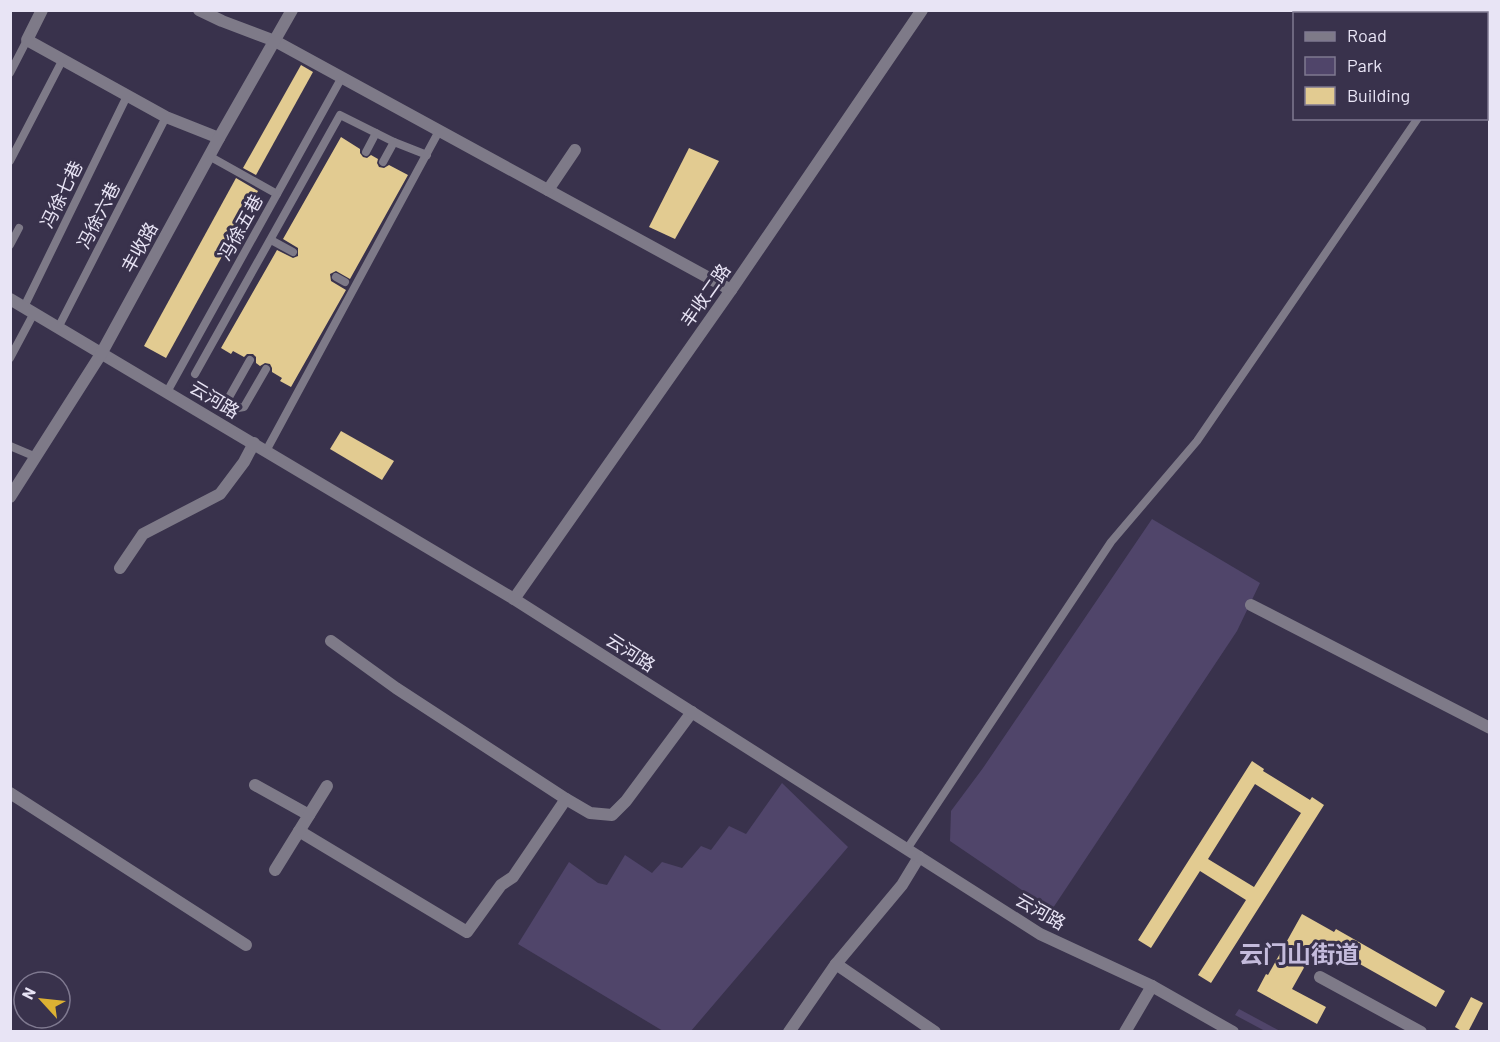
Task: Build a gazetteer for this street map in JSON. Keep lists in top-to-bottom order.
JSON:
{
  "streets": {
    "street": ["丰收路", "丰收二路", "云河路"],
    "lane": ["冯徐七巷", "冯徐六巷", "冯徐五巷"]
  },
  "crossings": [
    ["冯徐七巷", "云河路"],
    ["冯徐六巷", "云河路"],
    ["冯徐五巷", "云河路"],
    ["丰收路", "云河路"],
    ["丰收二路", "云河路"]
  ],
  "districts": ["云门山街道"],
  "legend": ["Road", "Park", "Building"],
  "north": "top left"
}
